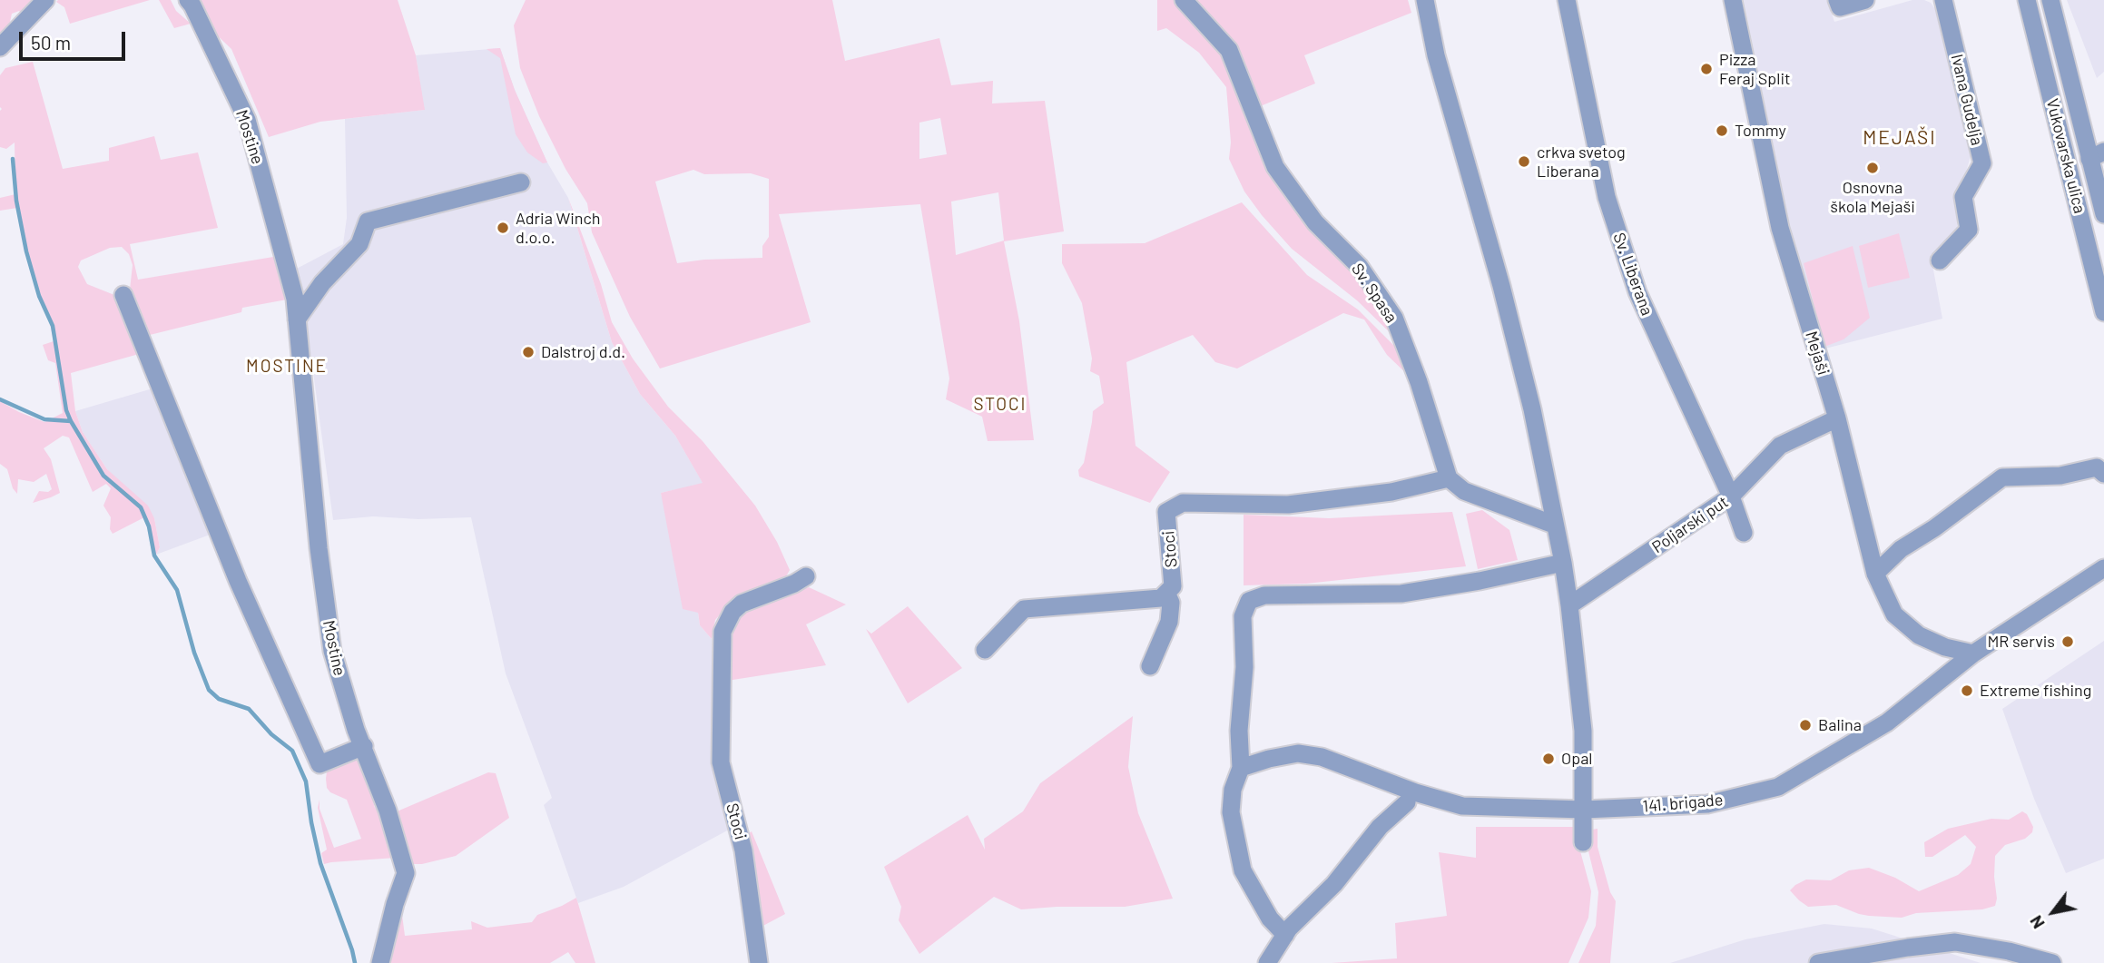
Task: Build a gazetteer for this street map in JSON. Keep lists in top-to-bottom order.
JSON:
{
  "streets": {
    "street": [
      "Ivana Gudelja",
      "Mostine",
      "Vukovarska ulica",
      "Sv. Liberana",
      "Sv. Spasa",
      "Mejaši",
      "Poljarski put",
      "Stoci",
      "141. brigade"
    ]
  },
  "crossings": [
    ["Sv. Liberana", "Poljarski put"],
    ["Sv. Spasa", "Stoci"],
    ["Mejaši", "Poljarski put"],
    ["Mejaši", "141. brigade"]
  ],
  "districts": ["MEJAŠI", "MOSTINE", "STOCI"],
  "places": [
    "Pizza Feraj Split",
    "Tommy",
    "crkva svetog Liberana",
    "Osnovna škola Mejaši",
    "Adria Winch d.o.o.",
    "Dalstroj d.d.",
    "MR servis",
    "Extreme fishing",
    "Balina",
    "Opal"
  ],
  "scale_bar": "50 m",
  "north": "bottom left"
}
